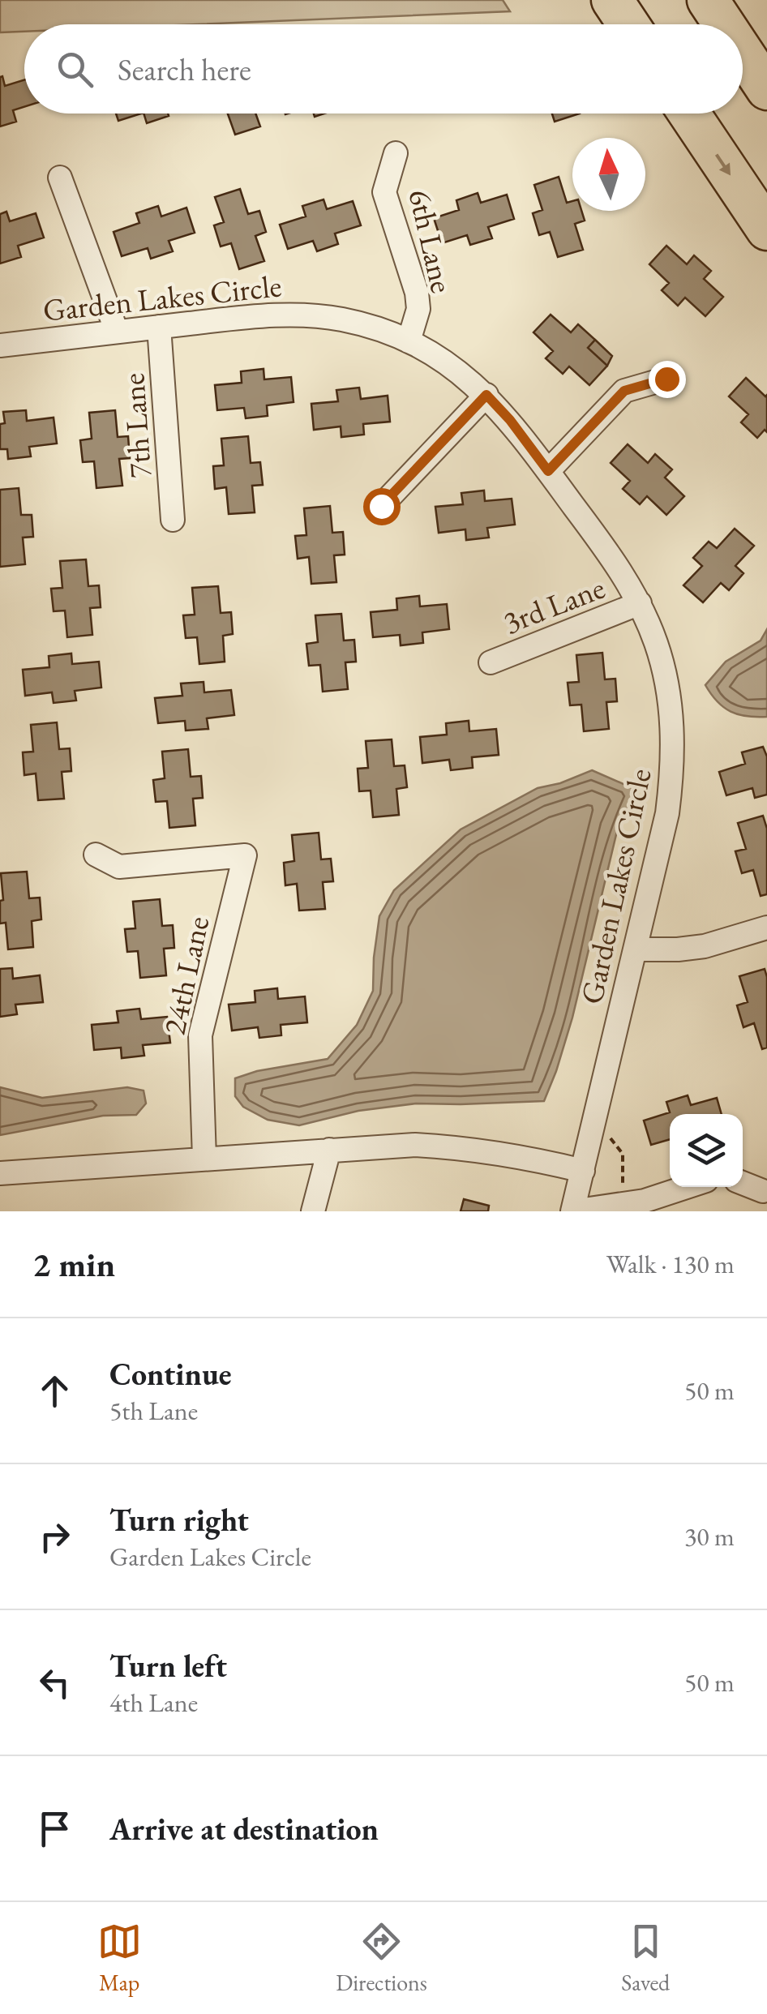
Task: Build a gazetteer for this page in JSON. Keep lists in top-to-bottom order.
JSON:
{
  "streets": {
    "street": [
      "6th Lane",
      "Garden Lakes Circle",
      "7th Lane",
      "3rd Lane",
      "24th Lane"
    ]
  },
  "crossings": [
    ["6th Lane", "Garden Lakes Circle"],
    ["Garden Lakes Circle", "7th Lane"],
    ["Garden Lakes Circle", "3rd Lane"]
  ],
  "north": "top",
  "page": {
    "search": "Search here",
    "heading": ["2 min", "Walk · 130 m"],
    "list": [
      ["Continue", "5th Lane", "50 m"],
      ["Turn right", "Garden Lakes Circle", "30 m"],
      ["Turn left", "4th Lane", "50 m"],
      "Arrive at destination"
    ],
    "nav": ["Map", "Directions", "Saved"]
  }
}
